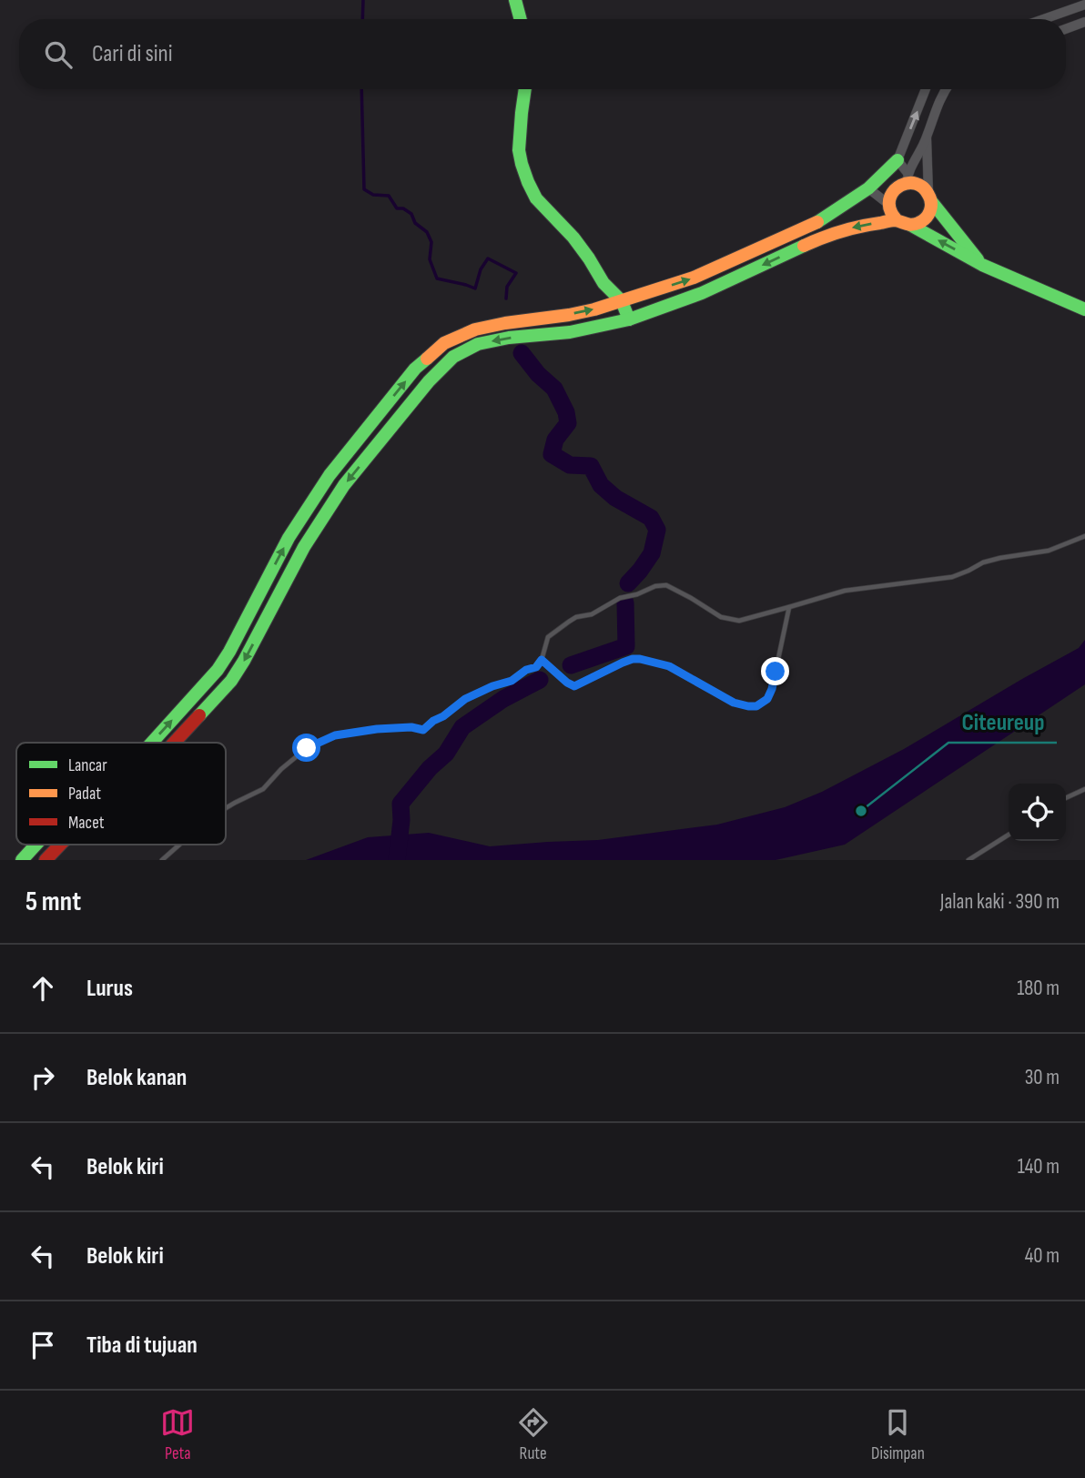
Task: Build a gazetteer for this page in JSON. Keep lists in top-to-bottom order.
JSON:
{
  "places": ["Citeureup"],
  "legend": ["Lancar", "Padat", "Macet"],
  "page": {
    "search": "Cari di sini",
    "heading": ["5 mnt", "Jalan kaki · 390 m"],
    "list": [
      ["Lurus", "180 m"],
      ["Belok kanan", "30 m"],
      ["Belok kiri", "140 m"],
      ["Belok kiri", "40 m"],
      "Tiba di tujuan"
    ],
    "nav": ["Peta", "Rute", "Disimpan"]
  }
}
